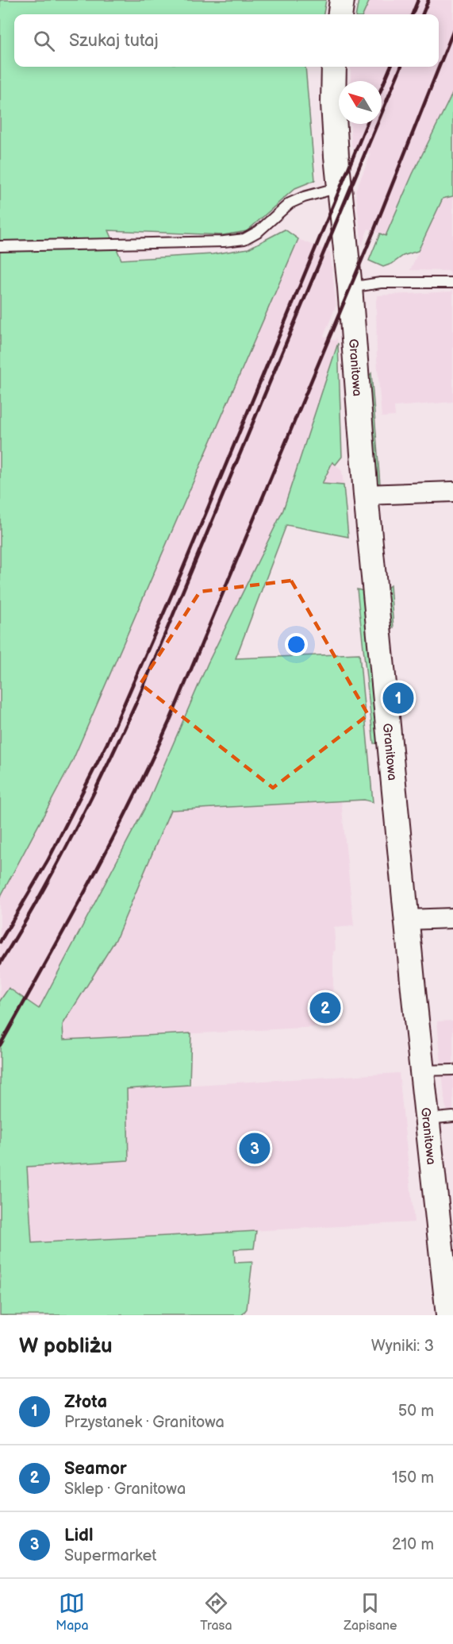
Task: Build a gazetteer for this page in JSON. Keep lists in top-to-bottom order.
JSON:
{
  "streets": {
    "street": ["Granitowa"]
  },
  "north": "top left",
  "page": {
    "search": "Szukaj tutaj",
    "pins": ["1", "2", "3"],
    "heading": ["W pobliżu", "Wyniki: 3"],
    "list": [
      {
        "mark": "1",
        "name": "Złota",
        "note": "Przystanek · Granitowa",
        "value": "50 m"
      },
      {
        "mark": "2",
        "name": "Seamor",
        "note": "Sklep · Granitowa",
        "value": "150 m"
      },
      {
        "mark": "3",
        "name": "Lidl",
        "note": "Supermarket",
        "value": "210 m"
      }
    ],
    "nav": ["Mapa", "Trasa", "Zapisane"]
  }
}
